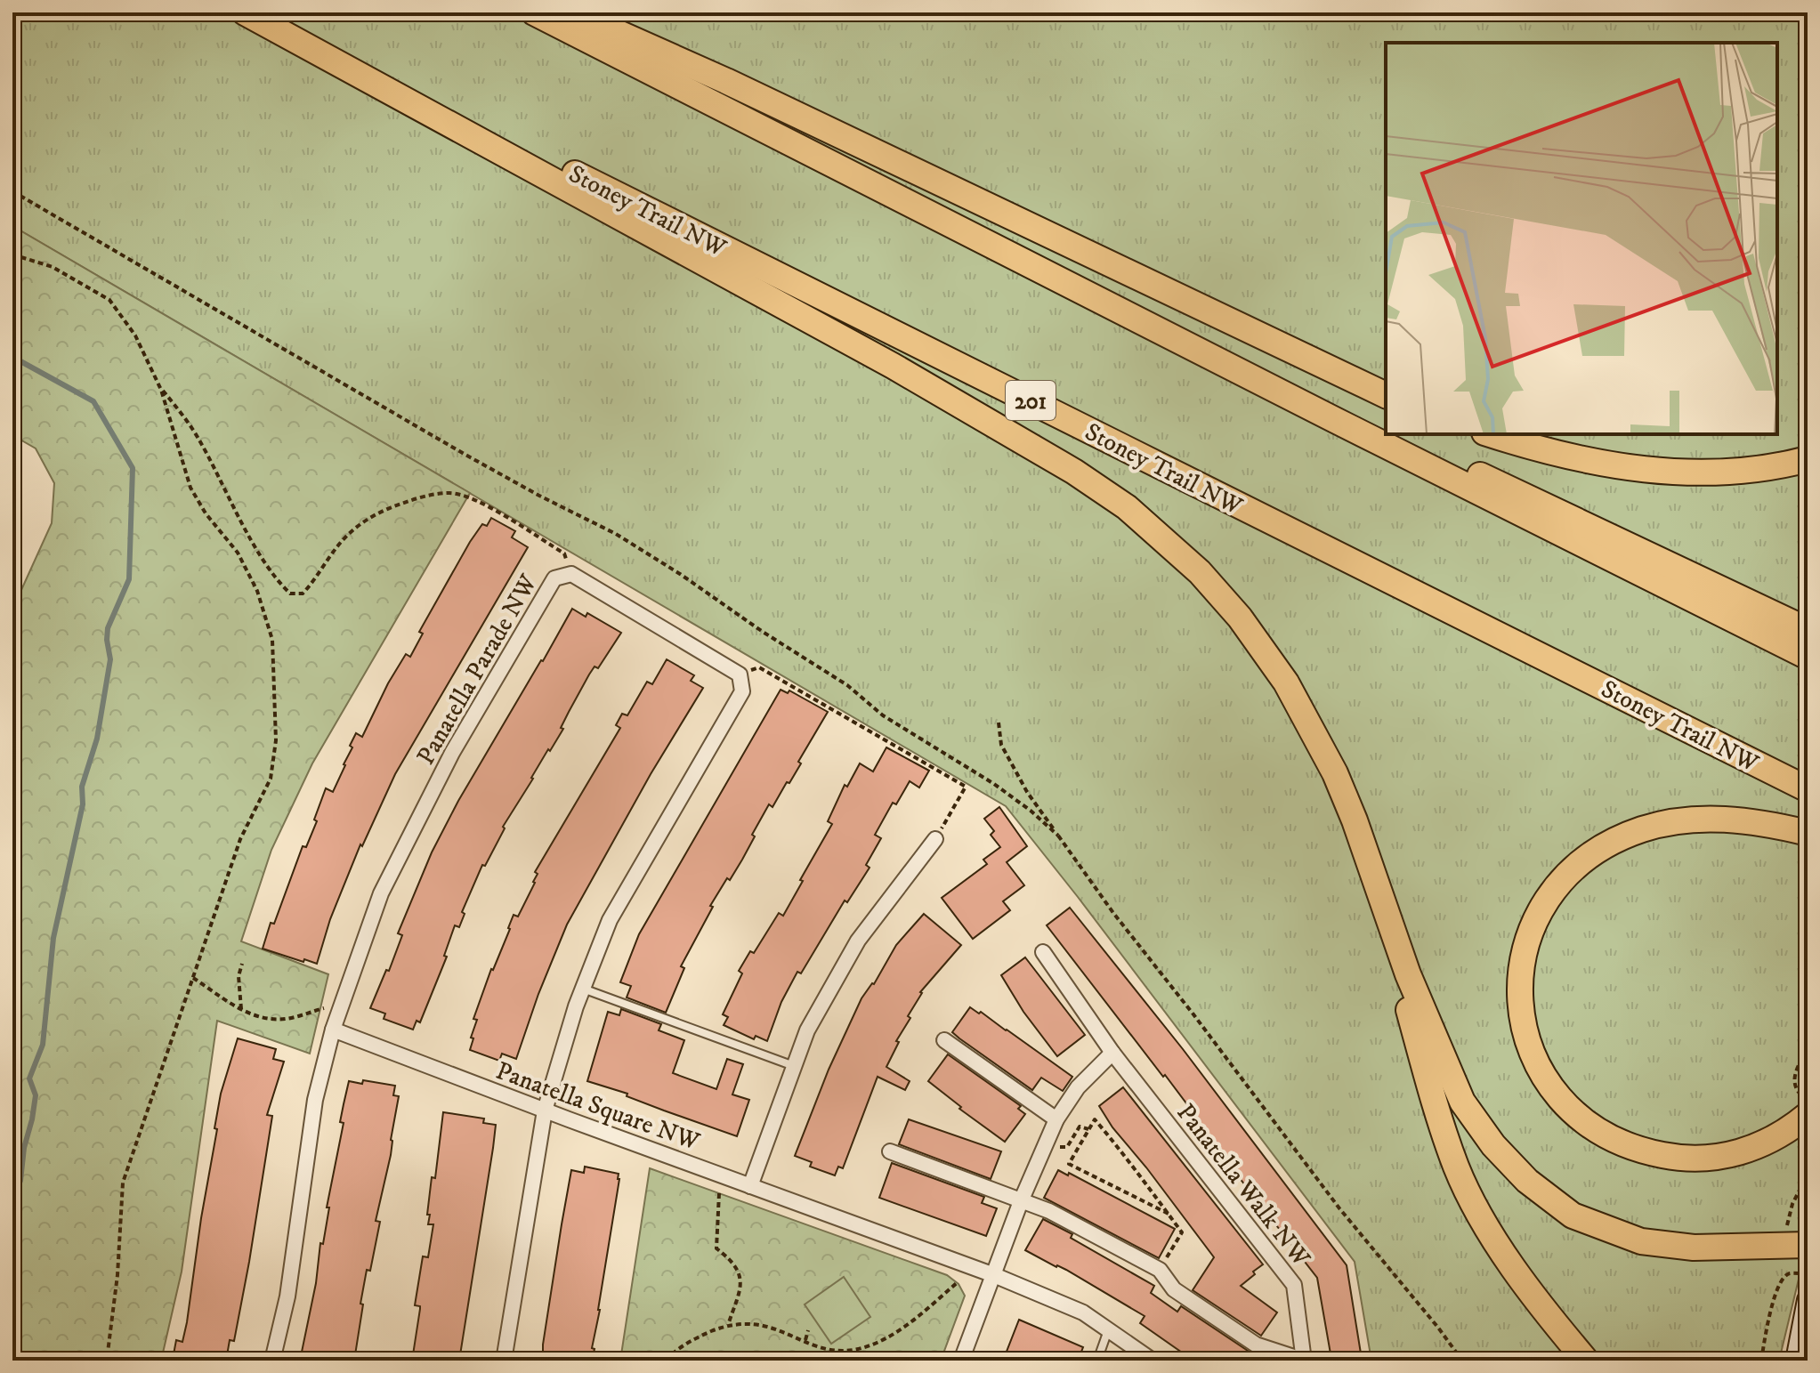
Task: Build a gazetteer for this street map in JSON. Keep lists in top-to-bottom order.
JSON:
{
  "streets": {
    "highway": ["Stoney Trail NW", "201"],
    "street": ["Panatella Parade NW", "Panatella Square NW", "Panatella Walk NW"]
  },
  "crossings": [
    ["Panatella Parade NW", "Panatella Square NW"]
  ]
}
